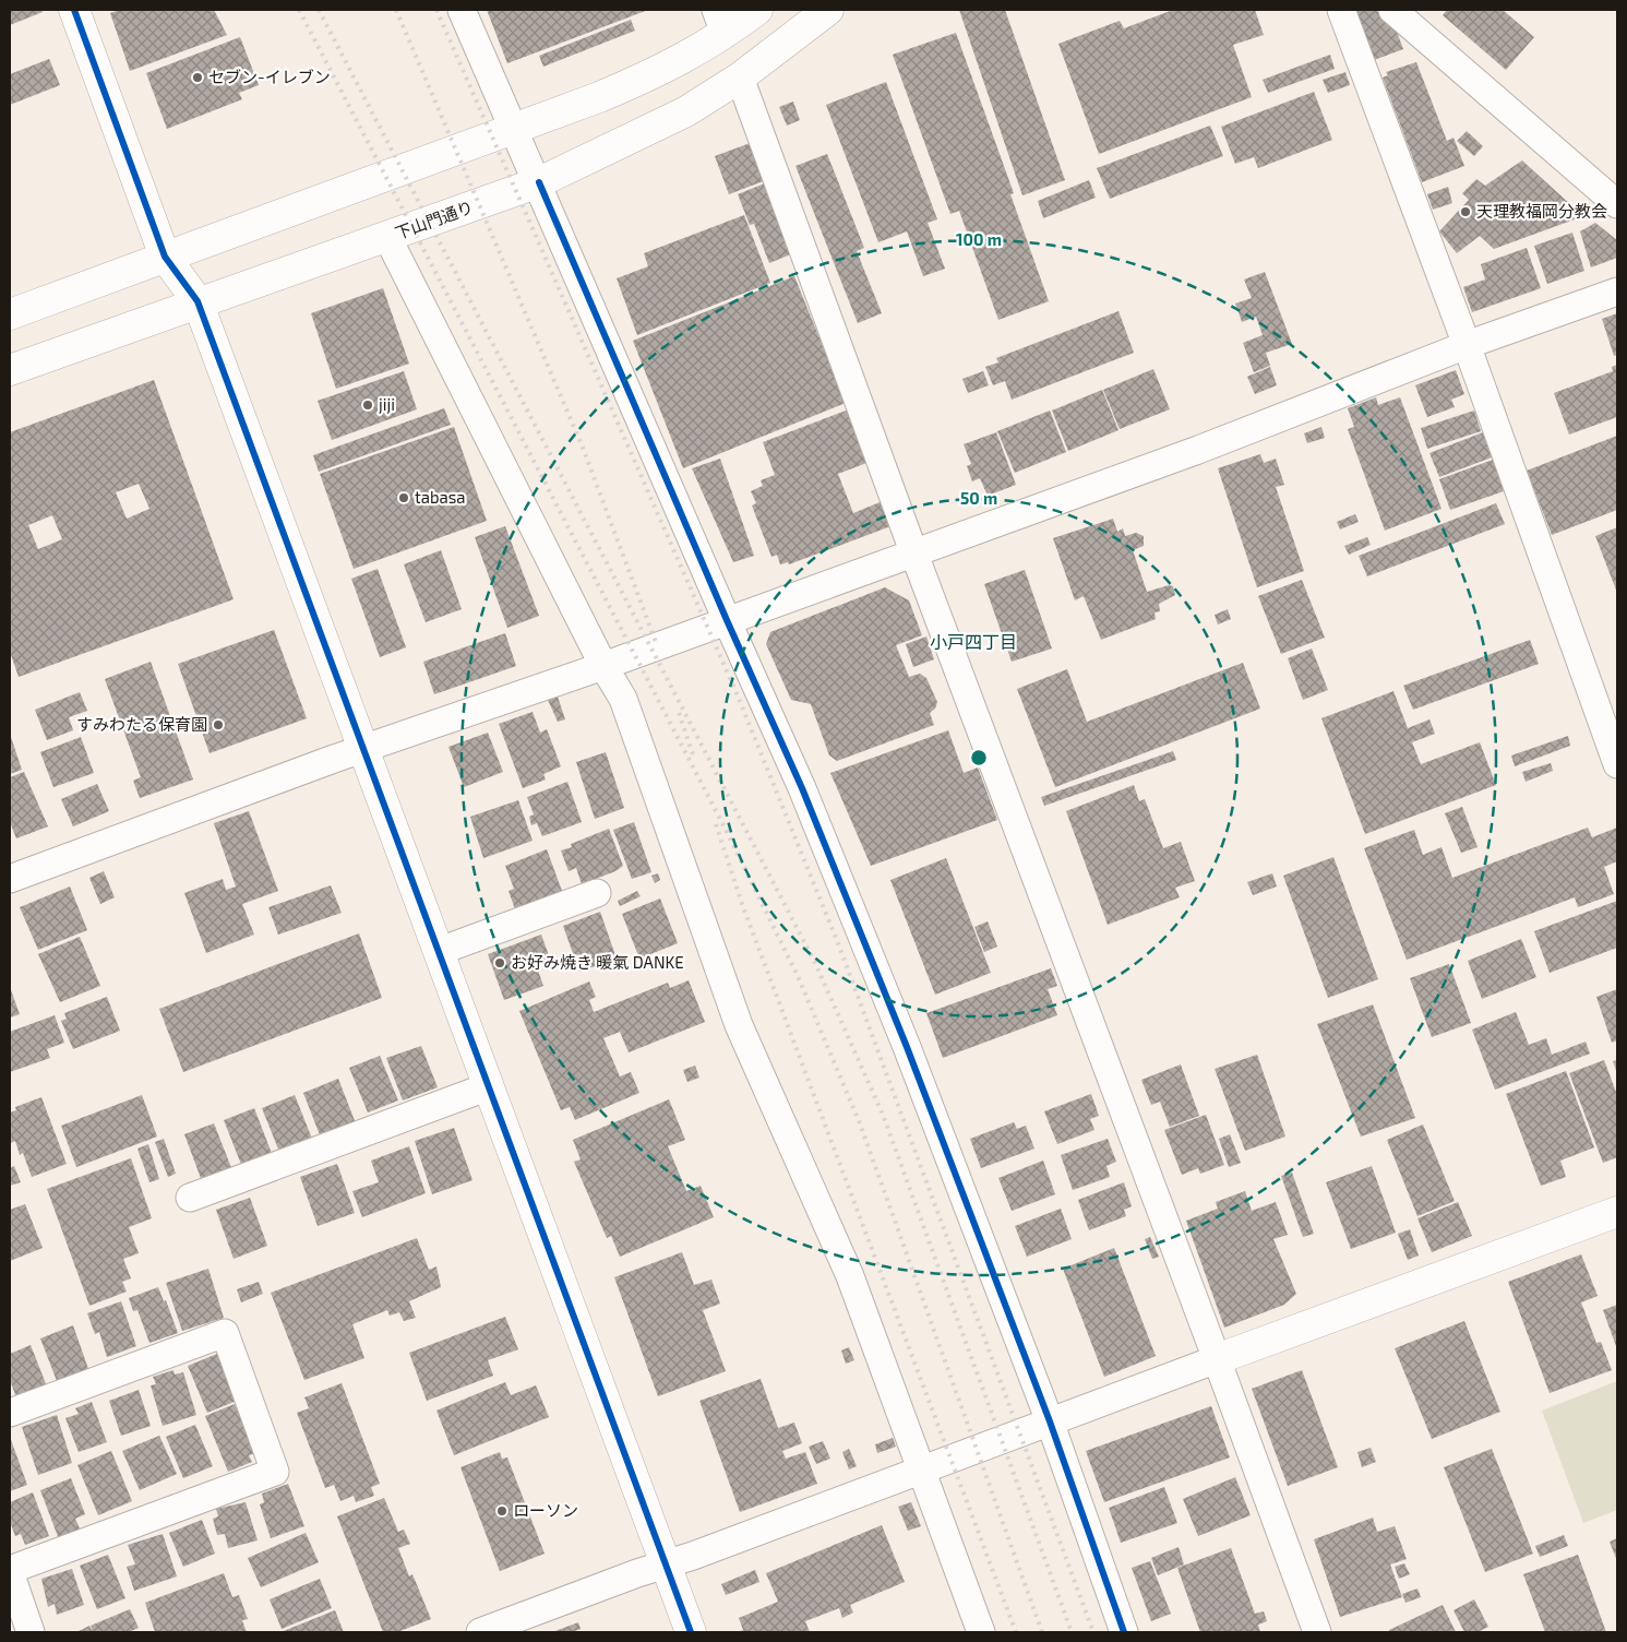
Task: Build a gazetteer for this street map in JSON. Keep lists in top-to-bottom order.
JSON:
{
  "streets": {
    "street": ["下山門通り"]
  },
  "districts": ["小戸四丁目"],
  "places": [
    "セブン-イレブン",
    "天理教福岡分教会",
    "jiji",
    "tabasa",
    "すみわたる保育園",
    "お好み焼き 暖氣 DANKE",
    "ローソン"
  ],
  "rings": ["100 m", "50 m"]
}
